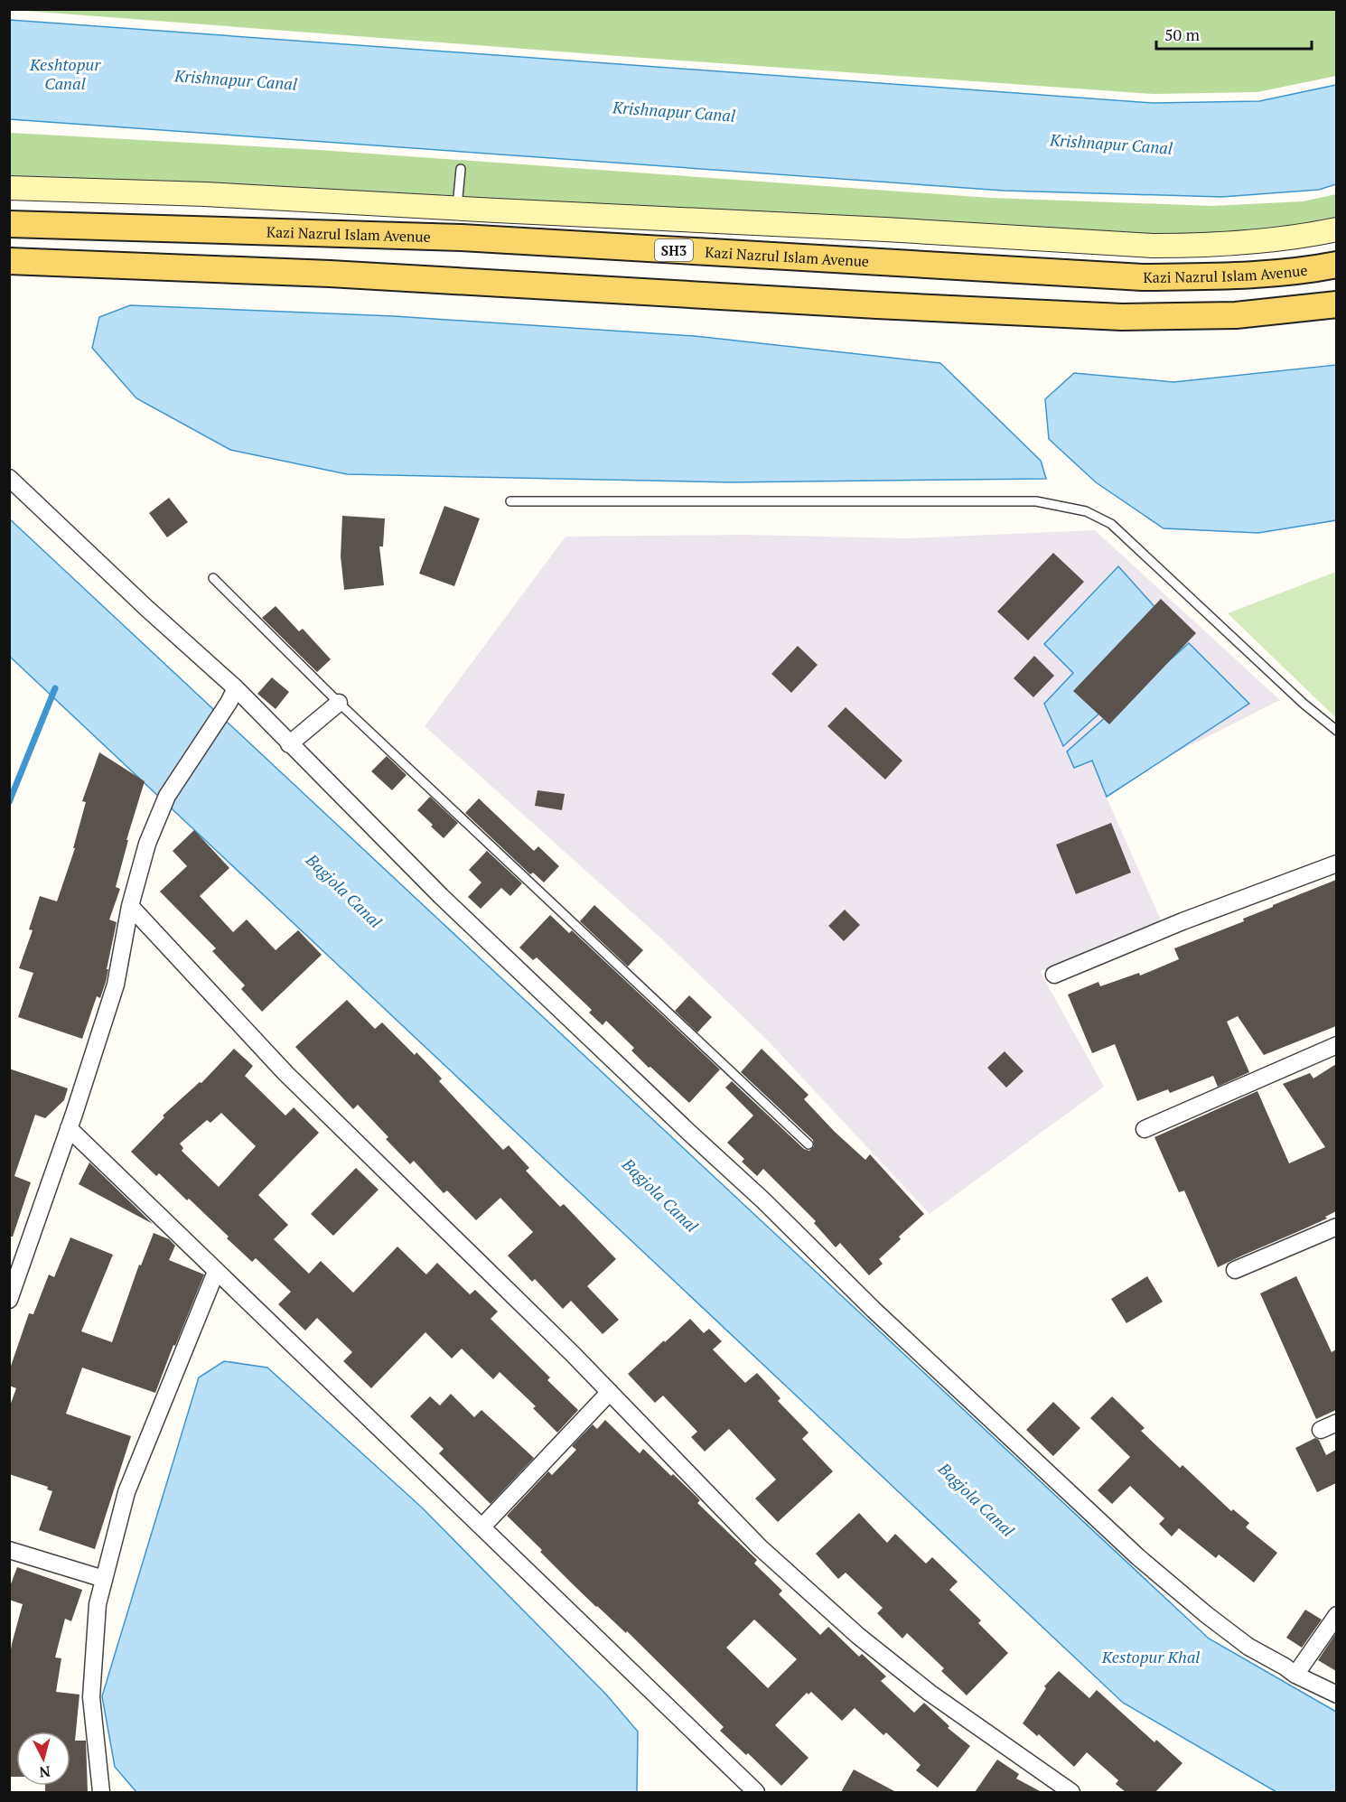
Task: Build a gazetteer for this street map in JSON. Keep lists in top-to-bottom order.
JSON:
{
  "streets": {
    "main road": ["Kazi Nazrul Islam Avenue", "SH3"]
  },
  "water": [
    "Keshtopur Canal",
    "Krishnapur Canal",
    "Bagjola Canal",
    "Kestopur Khal"
  ],
  "scale_bar": "50 m",
  "north": "bottom"
}
